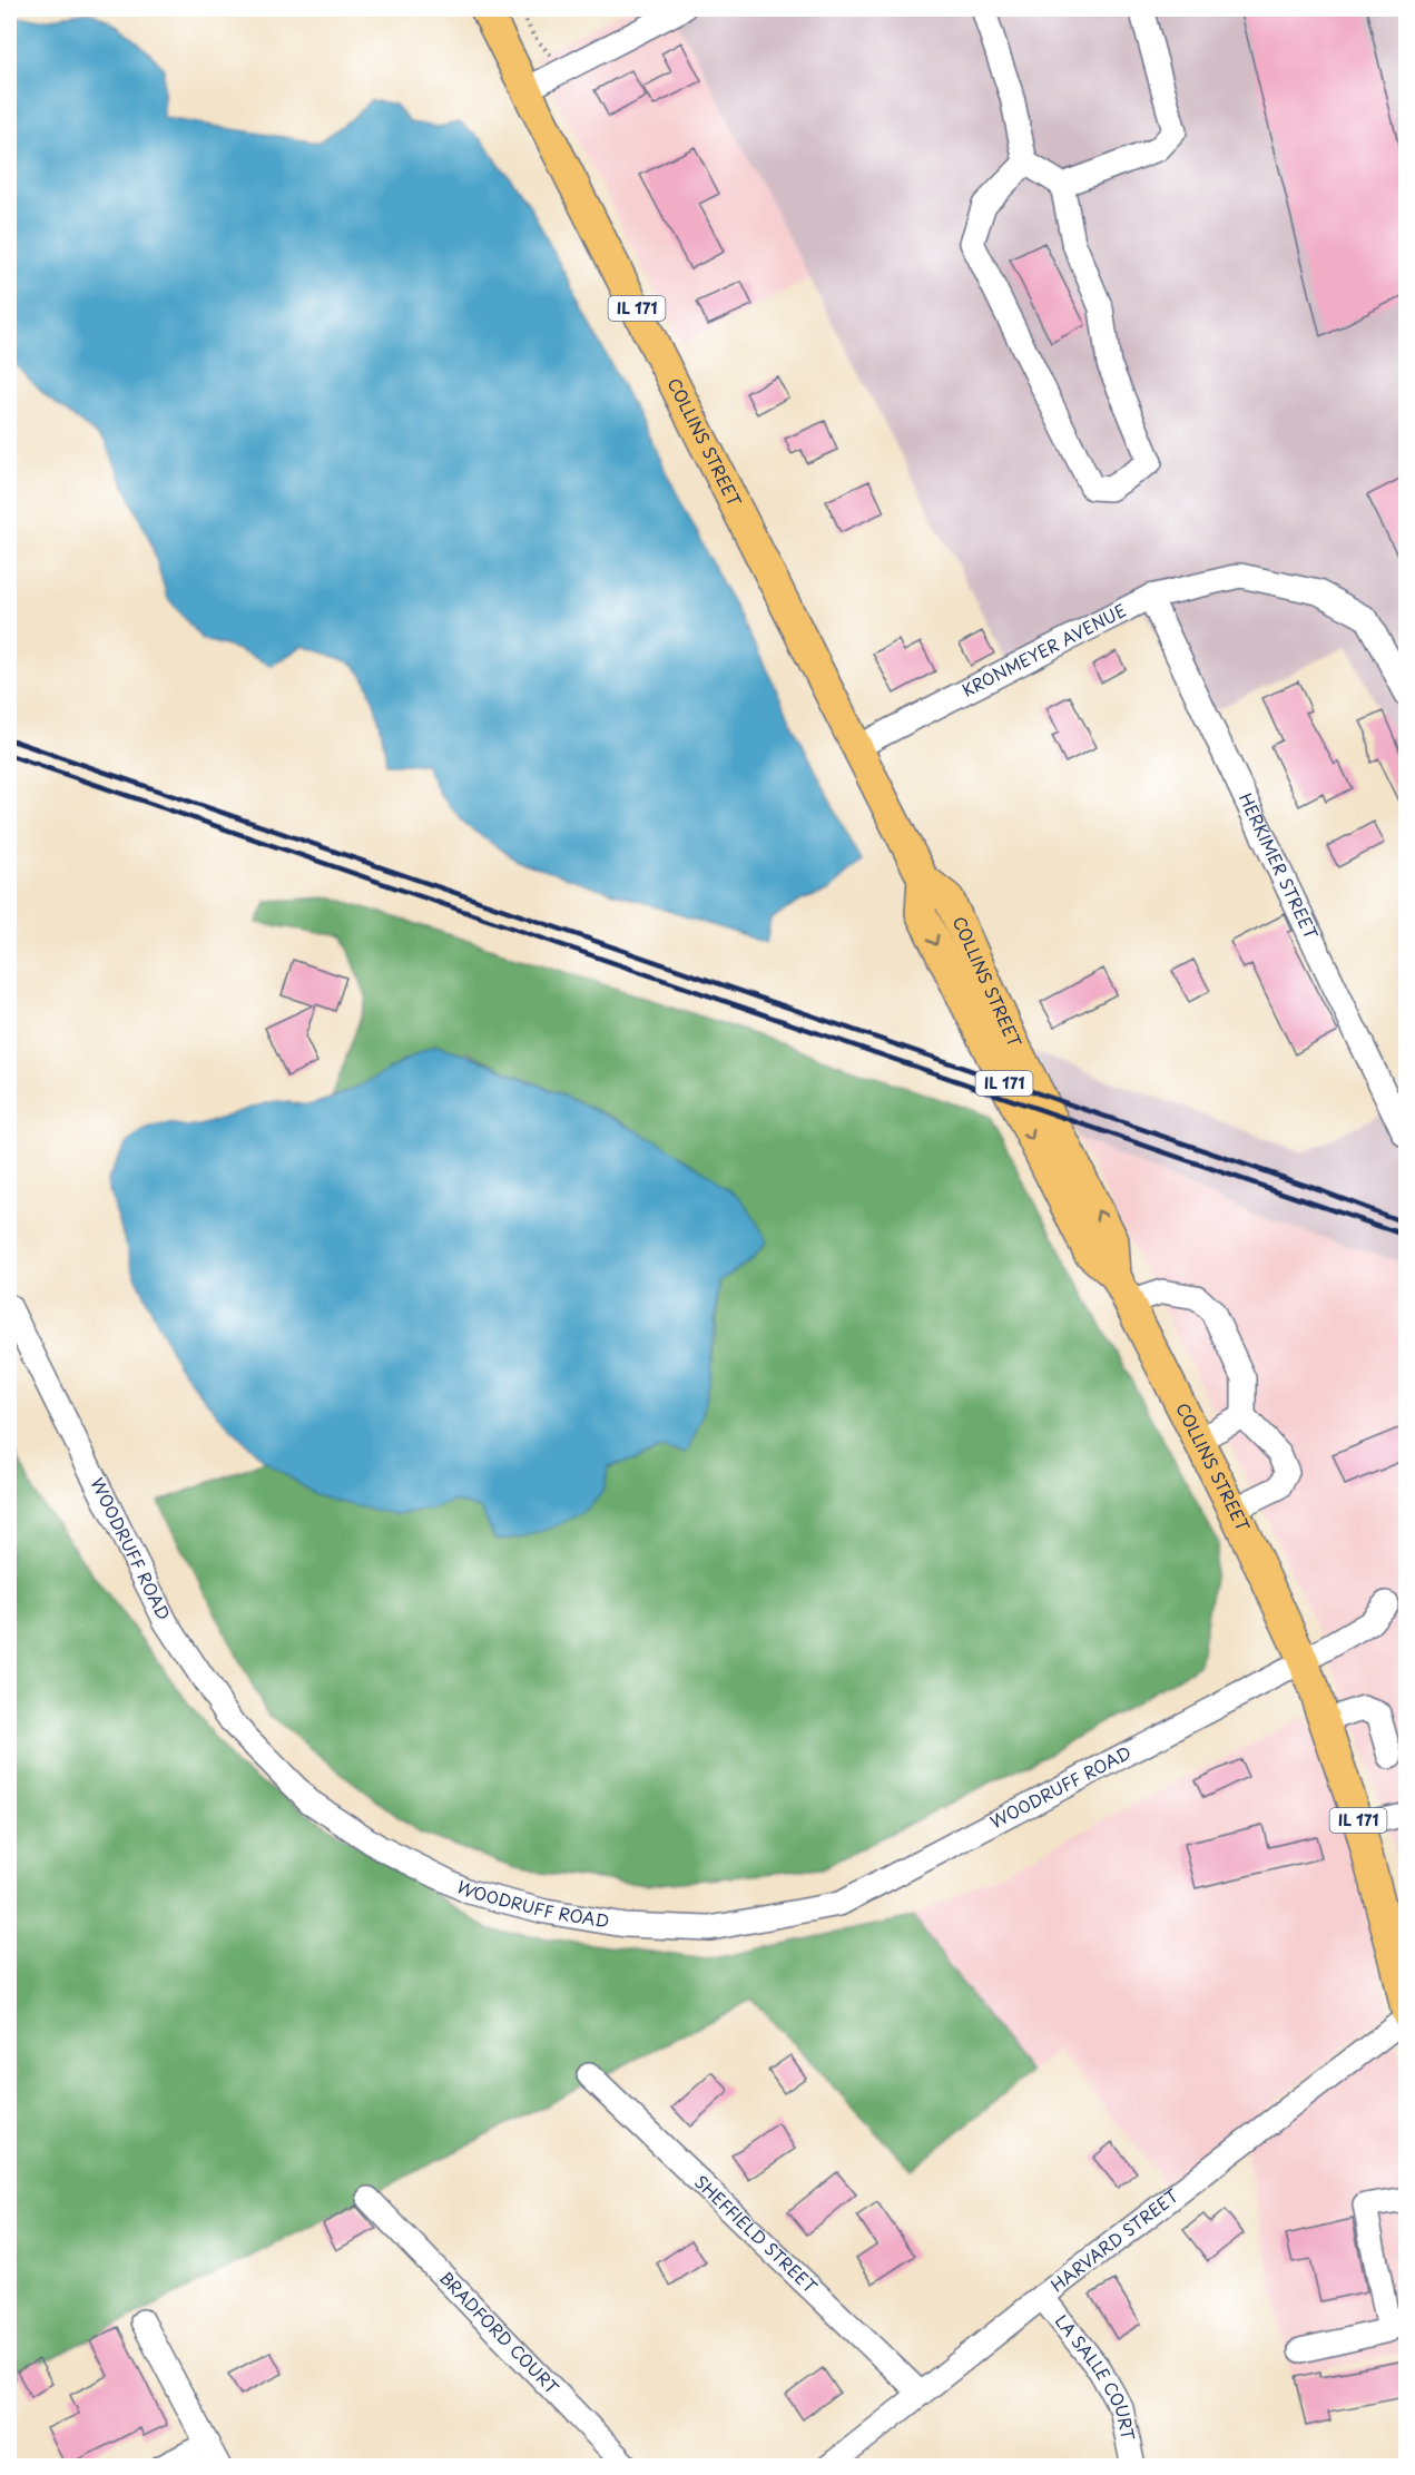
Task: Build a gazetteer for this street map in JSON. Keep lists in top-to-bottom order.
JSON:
{
  "streets": {
    "main road": ["IL 171", "COLLINS STREET"],
    "street": [
      "KRONMEYER AVENUE",
      "HERKIMER STREET",
      "WOODRUFF ROAD",
      "SHEFFIELD STREET",
      "HARVARD STREET",
      "BRADFORD COURT",
      "LA SALLE COURT"
    ]
  },
  "crossings": [
    ["IL 171", "COLLINS STREET"],
    ["IL 171", "WOODRUFF ROAD"],
    ["IL 171", "HARVARD STREET"],
    ["COLLINS STREET", "KRONMEYER AVENUE"],
    ["COLLINS STREET", "WOODRUFF ROAD"],
    ["KRONMEYER AVENUE", "HERKIMER STREET"],
    ["SHEFFIELD STREET", "HARVARD STREET"],
    ["HARVARD STREET", "LA SALLE COURT"]
  ]
}
